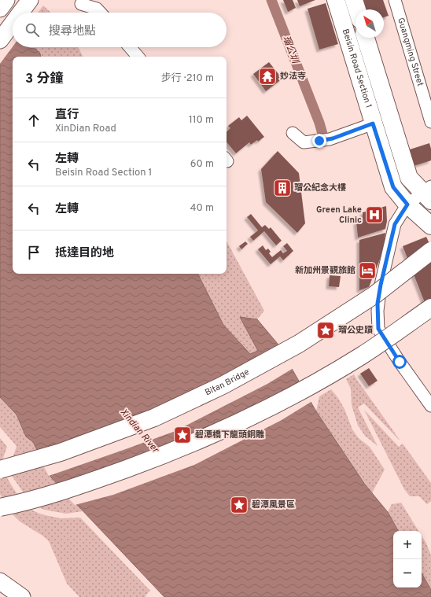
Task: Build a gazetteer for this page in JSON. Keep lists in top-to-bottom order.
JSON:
{
  "streets": {
    "main road": ["Beisin Road Section 1", "Bitan Bridge"],
    "street": ["Guangming Street"]
  },
  "water": ["瑠公圳", "Xindian River"],
  "places": {
    "temple": ["妙法寺"],
    "building": ["瑠公紀念大樓"],
    "hospital": ["Green Lake Clinic"],
    "hotel": ["新加州景觀旅館"],
    "place": ["瑠公史蹟", "碧潭橋下龍頭銅雕", "碧潭風景區"]
  },
  "north": "top left",
  "page": {
    "search": "搜尋地點",
    "heading": ["3 分鐘", "步行 · 210 m"],
    "list": [
      ["直行", "XinDian Road", "110 m"],
      ["左轉", "Beisin Road Section 1", "60 m"],
      ["左轉", "40 m"],
      "抵達目的地"
    ],
    "map_buttons": ["+", "−"]
  }
}
